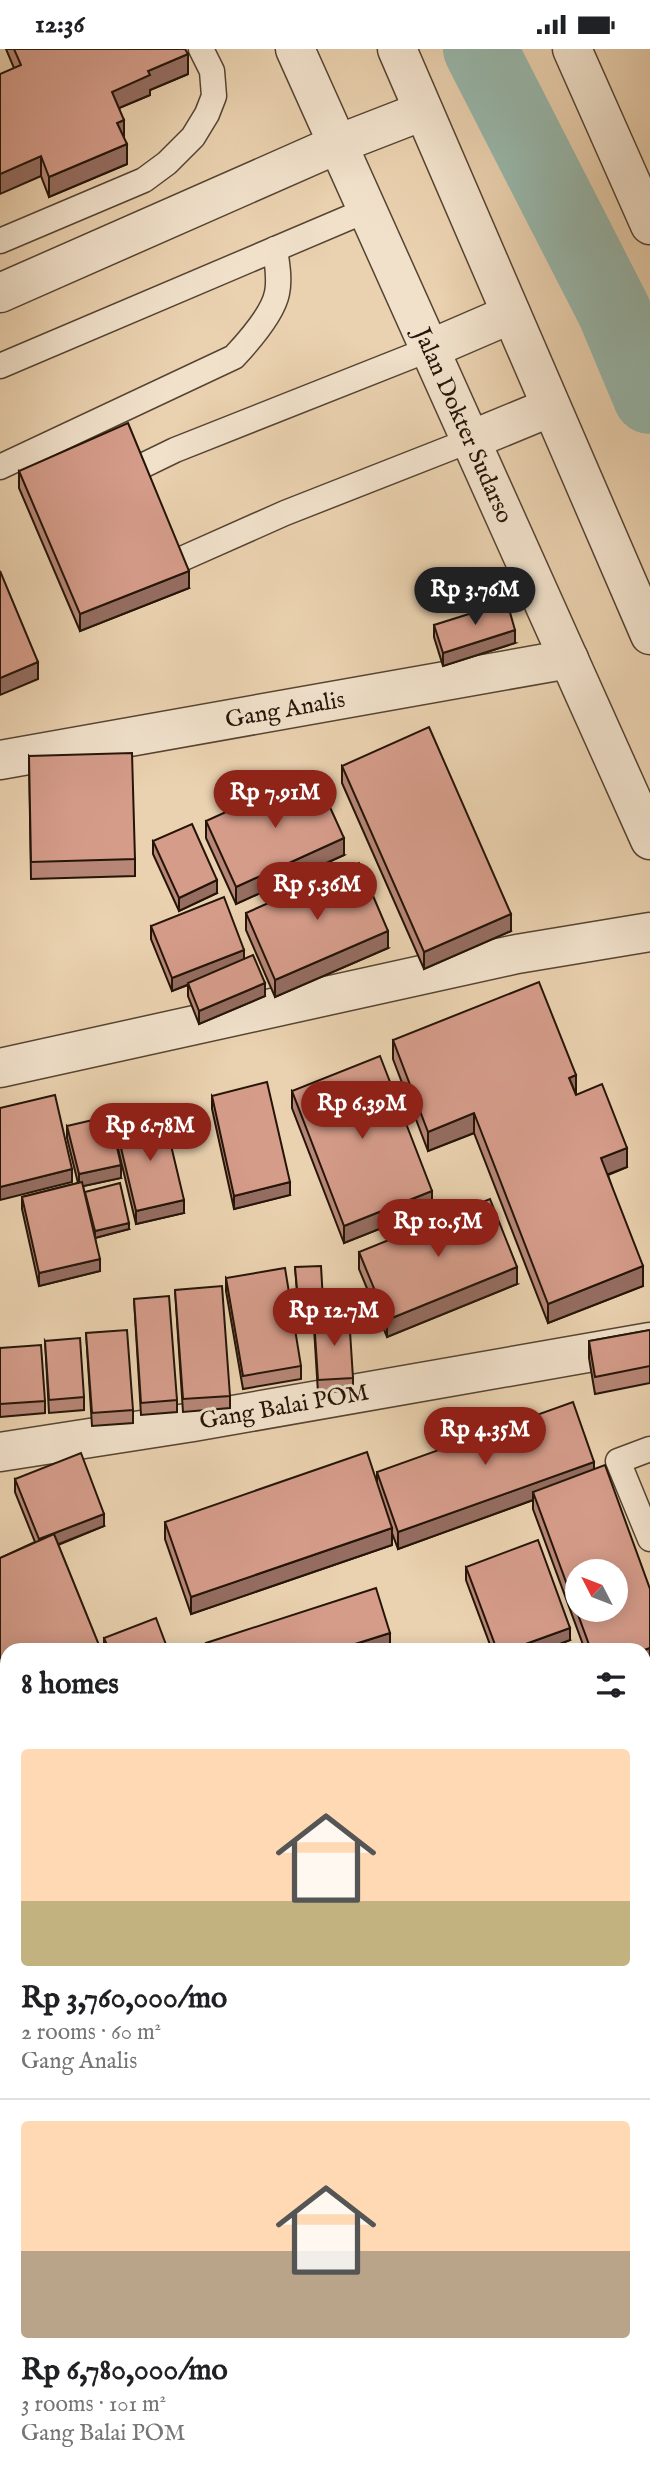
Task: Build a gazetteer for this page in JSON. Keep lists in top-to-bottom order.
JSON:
{
  "streets": {
    "street": ["Jalan Dokter Sudarso", "Gang Analis", "Gang Balai POM"]
  },
  "crossings": [
    ["Jalan Dokter Sudarso", "Gang Analis"]
  ],
  "north": "top left",
  "page": {
    "status": "12:36",
    "price": [
      "Rp 3.76M",
      "Rp 7.91M",
      "Rp 5.36M",
      "Rp 6.39M",
      "Rp 6.78M",
      "Rp 10.5M",
      "Rp 12.7M",
      "Rp 4.35M"
    ],
    "heading": "8 homes",
    "list": [
      {
        "name": "Rp 3,760,000/mo",
        "note": "2 rooms · 60 m² · Gang Analis"
      },
      {
        "name": "Rp 6,780,000/mo",
        "note": "3 rooms · 101 m² · Gang Balai POM"
      }
    ]
  }
}
